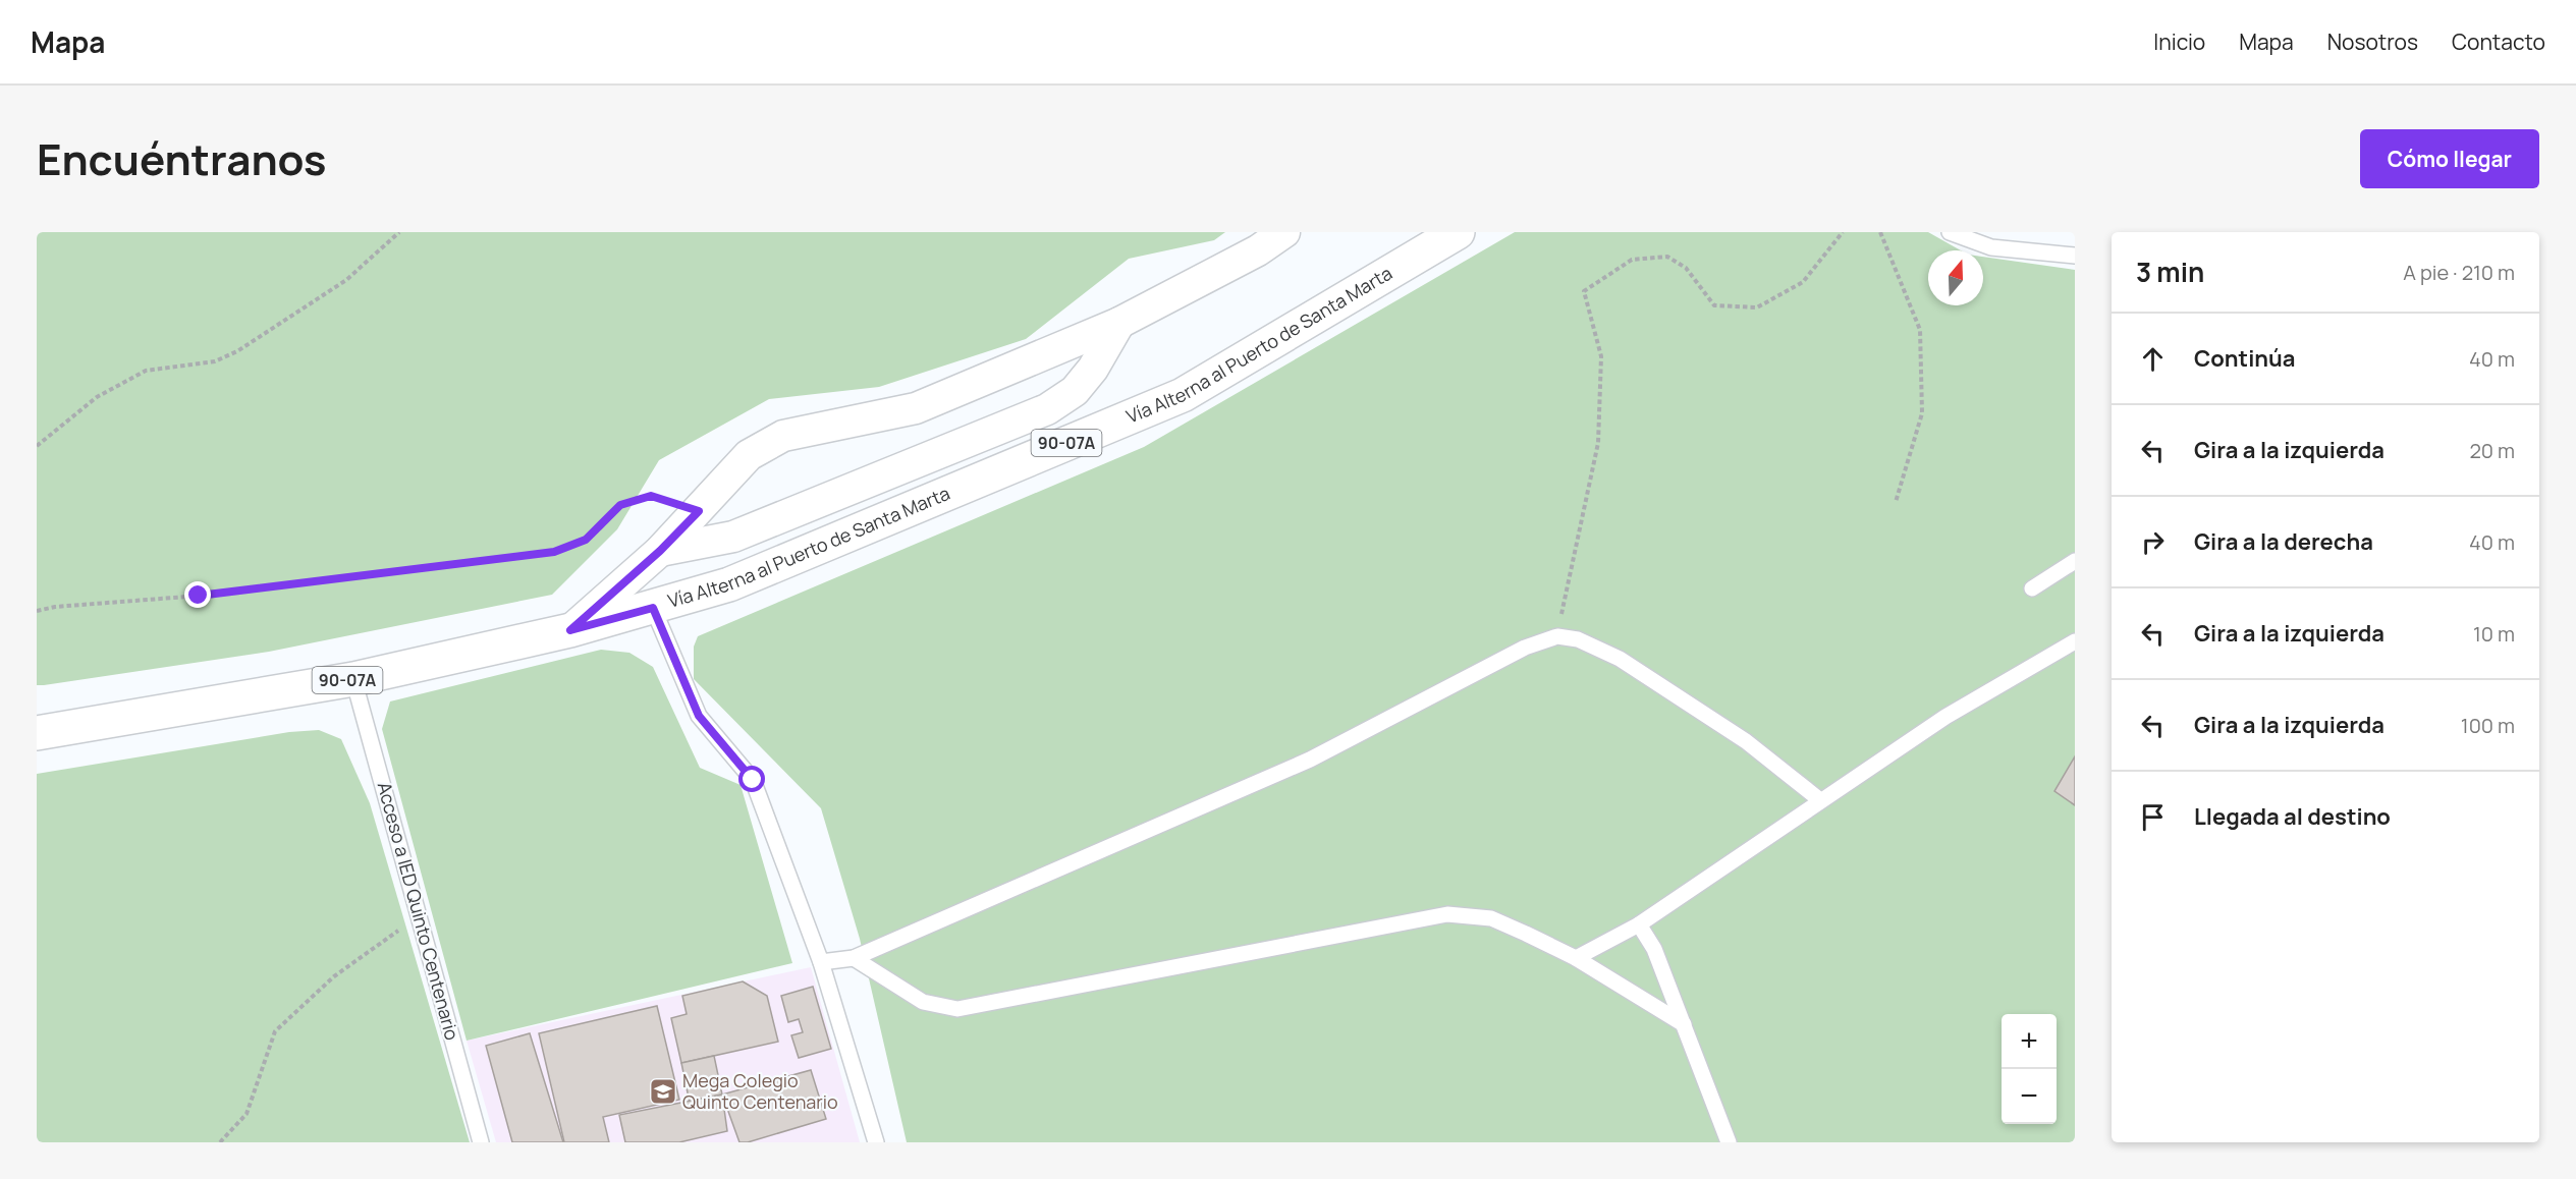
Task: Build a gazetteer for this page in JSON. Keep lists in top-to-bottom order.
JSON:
{
  "streets": {
    "main road": ["Vía Alterna al Puerto de Santa Marta", "90-07A"],
    "lane": ["Acceso a IED Quinto Centenario"]
  },
  "crossings": [
    ["Vía Alterna al Puerto de Santa Marta", "Acceso a IED Quinto Centenario"]
  ],
  "places": {
    "school or university": ["Mega Colegio Quinto Centenario"]
  },
  "north": "top",
  "page": {
    "header": "Mapa",
    "nav": [
      "Inicio",
      "Mapa",
      "Nosotros",
      "Contacto"
    ],
    "title": "Encuéntranos",
    "buttons": "Cómo llegar",
    "heading": ["3 min", "A pie · 210 m"],
    "list": [
      ["Continúa", "40 m"],
      ["Gira a la izquierda", "20 m"],
      ["Gira a la derecha", "40 m"],
      ["Gira a la izquierda", "10 m"],
      ["Gira a la izquierda", "100 m"],
      "Llegada al destino"
    ],
    "map_buttons": ["+", "−"]
  }
}
